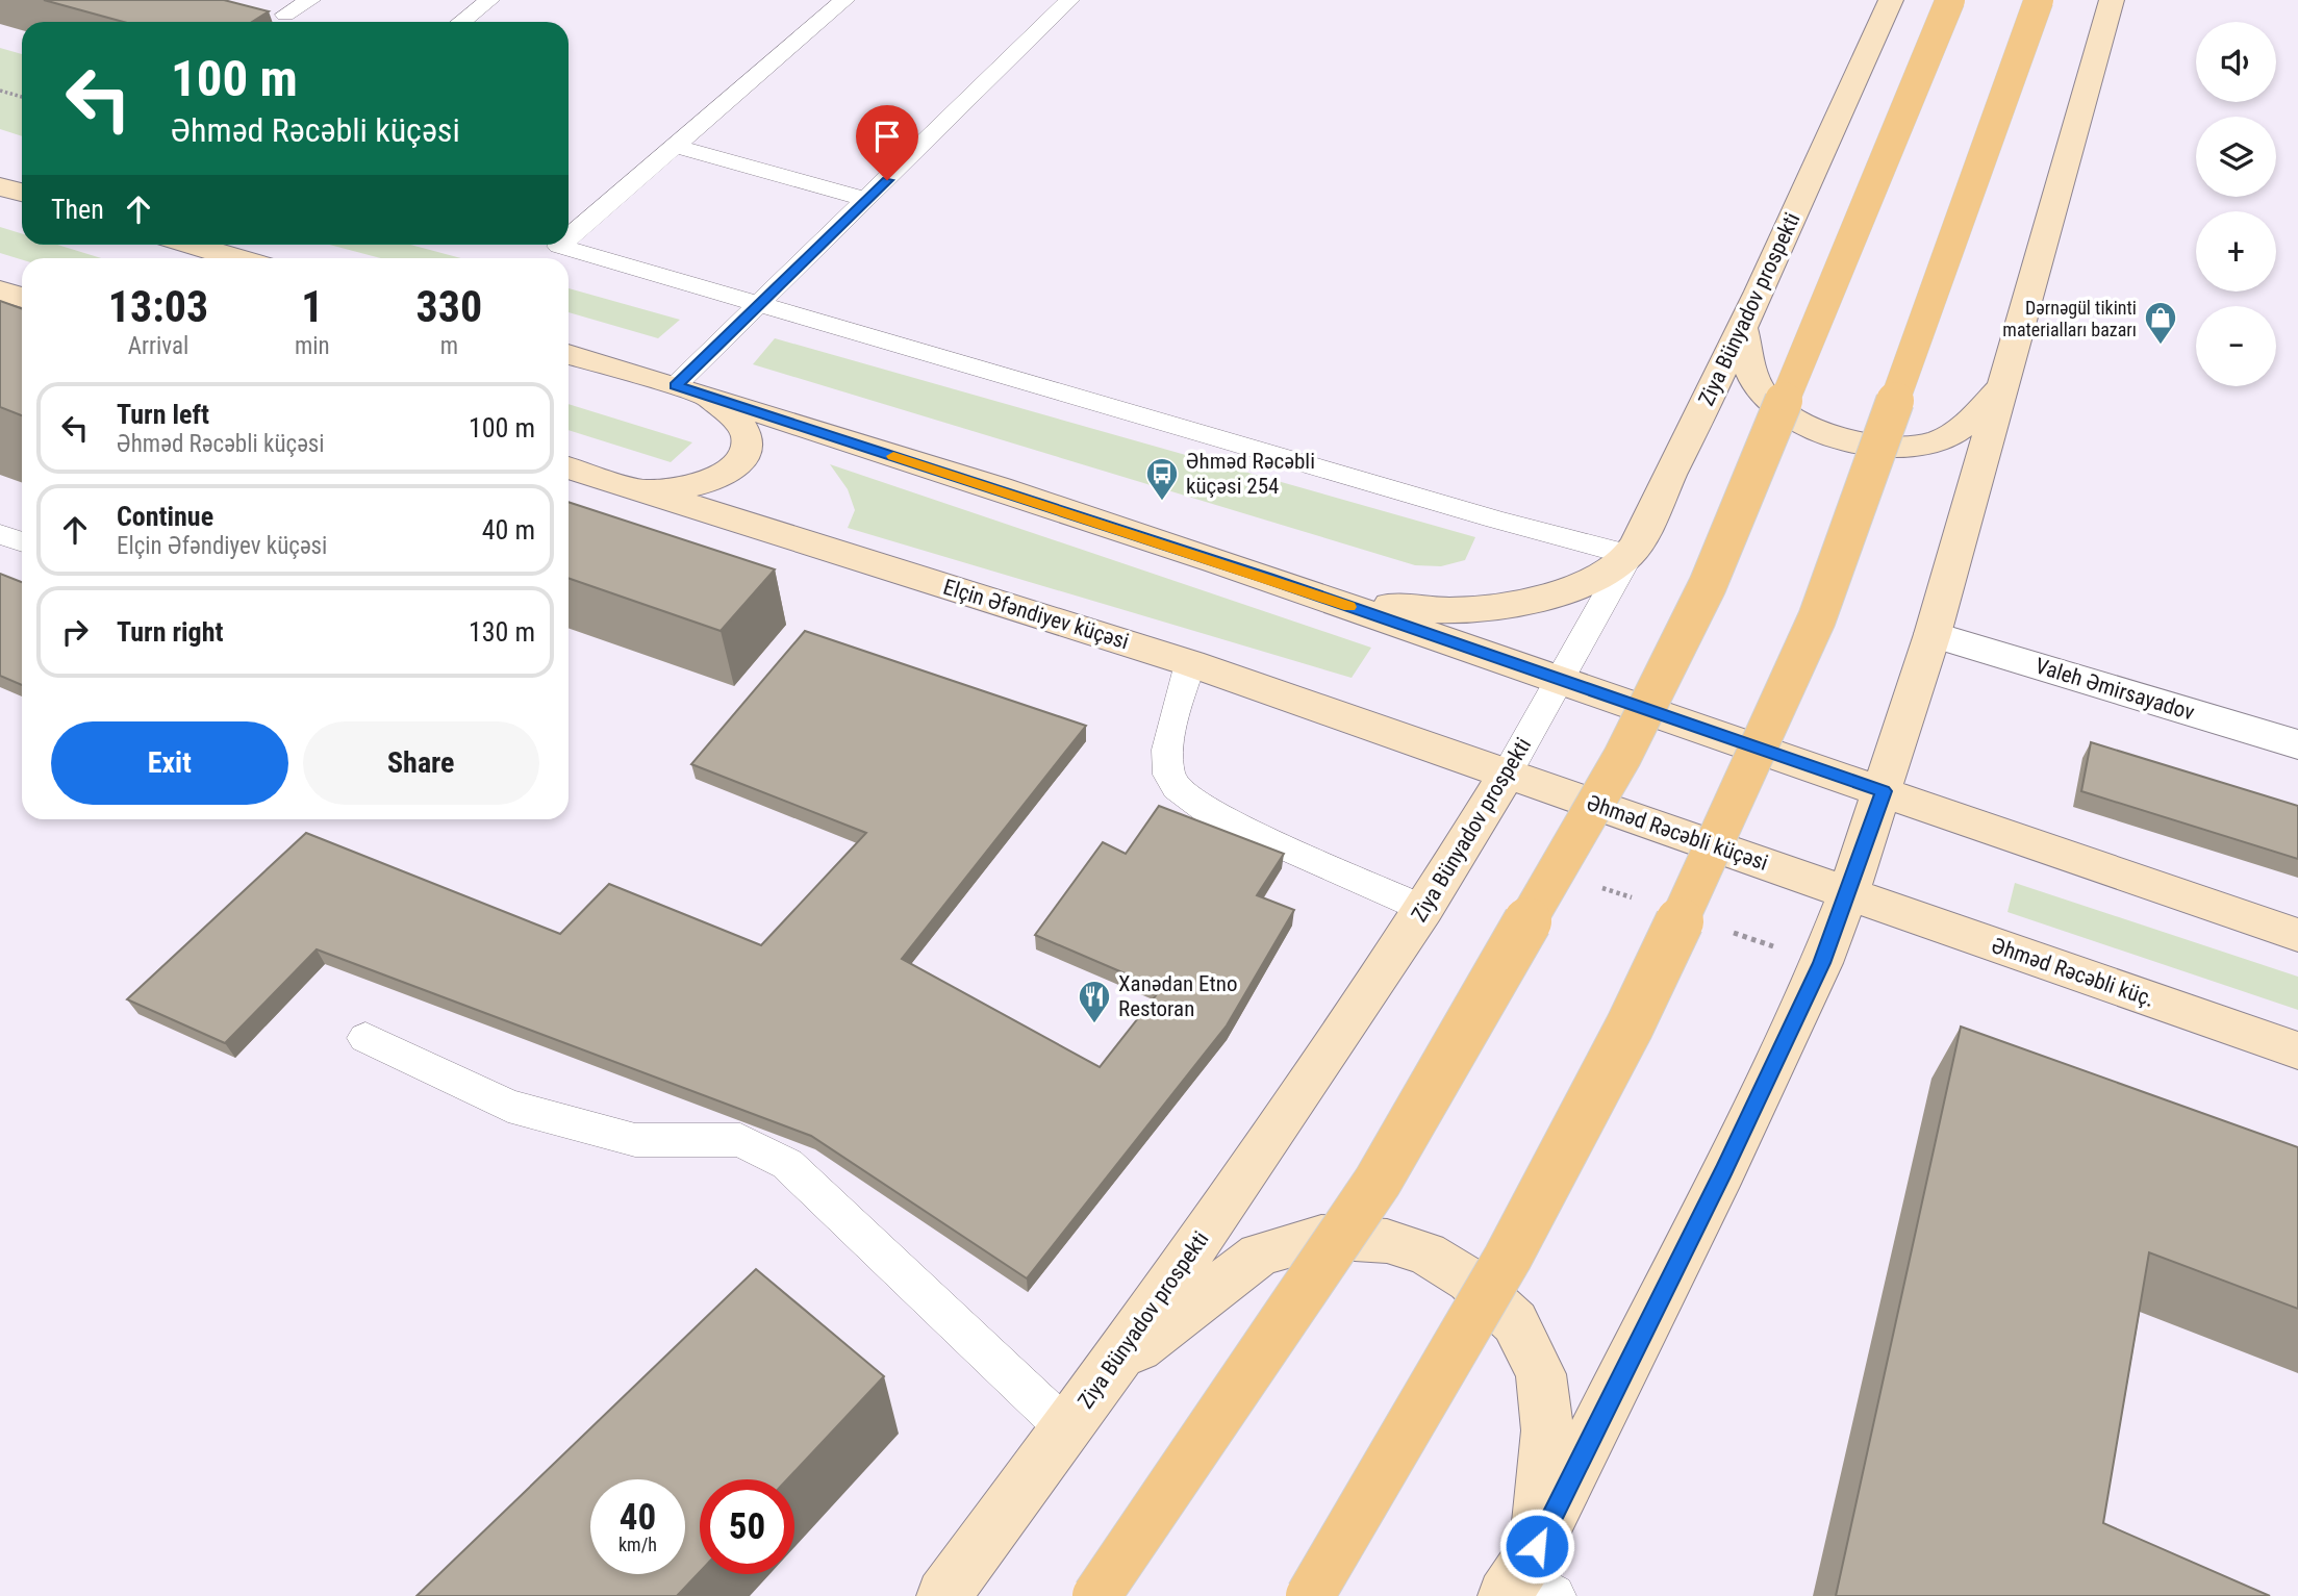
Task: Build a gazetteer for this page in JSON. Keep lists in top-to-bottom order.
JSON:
{
  "streets": {
    "main road": [
      "Ziya Bünyadov prospekti",
      "Elçin Əfəndiyev küçəsi",
      "Əhməd Rəcəbli küçəsi",
      "Əhməd Rəcəbli küç."
    ],
    "street": ["Valeh Əmirsayadov"]
  },
  "crossings": [
    ["Ziya Bünyadov prospekti", "Elçin Əfəndiyev küçəsi"],
    ["Ziya Bünyadov prospekti", "Əhməd Rəcəbli küçəsi"],
    ["Elçin Əfəndiyev küçəsi", "Əhməd Rəcəbli küçəsi"],
    ["Əhməd Rəcəbli küçəsi", "Əhməd Rəcəbli küç."]
  ],
  "places": {
    "shop": ["Dərnəgül tikinti materialları bazarı"],
    "bus stop": ["Əhməd Rəcəbli küçəsi 254"],
    "restaurant": ["Xanədan Etno Restoran"]
  },
  "page": {
    "map_buttons": ["+", "−"],
    "turn": ["100 m", "Əhməd Rəcəbli küçəsi"],
    "then": "Then",
    "eta": [
      "13:03",
      "Arrival",
      "1",
      "min",
      "330",
      "m"
    ],
    "list": [
      {
        "name": "Turn left",
        "note": "Əhməd Rəcəbli küçəsi",
        "value": "100 m"
      },
      {
        "name": "Continue",
        "note": "Elçin Əfəndiyev küçəsi",
        "value": "40 m"
      },
      {
        "name": "Turn right",
        "value": "130 m"
      }
    ],
    "buttons": ["Exit", "Share"],
    "speed": "40 km/h",
    "limit": "50"
  }
}
